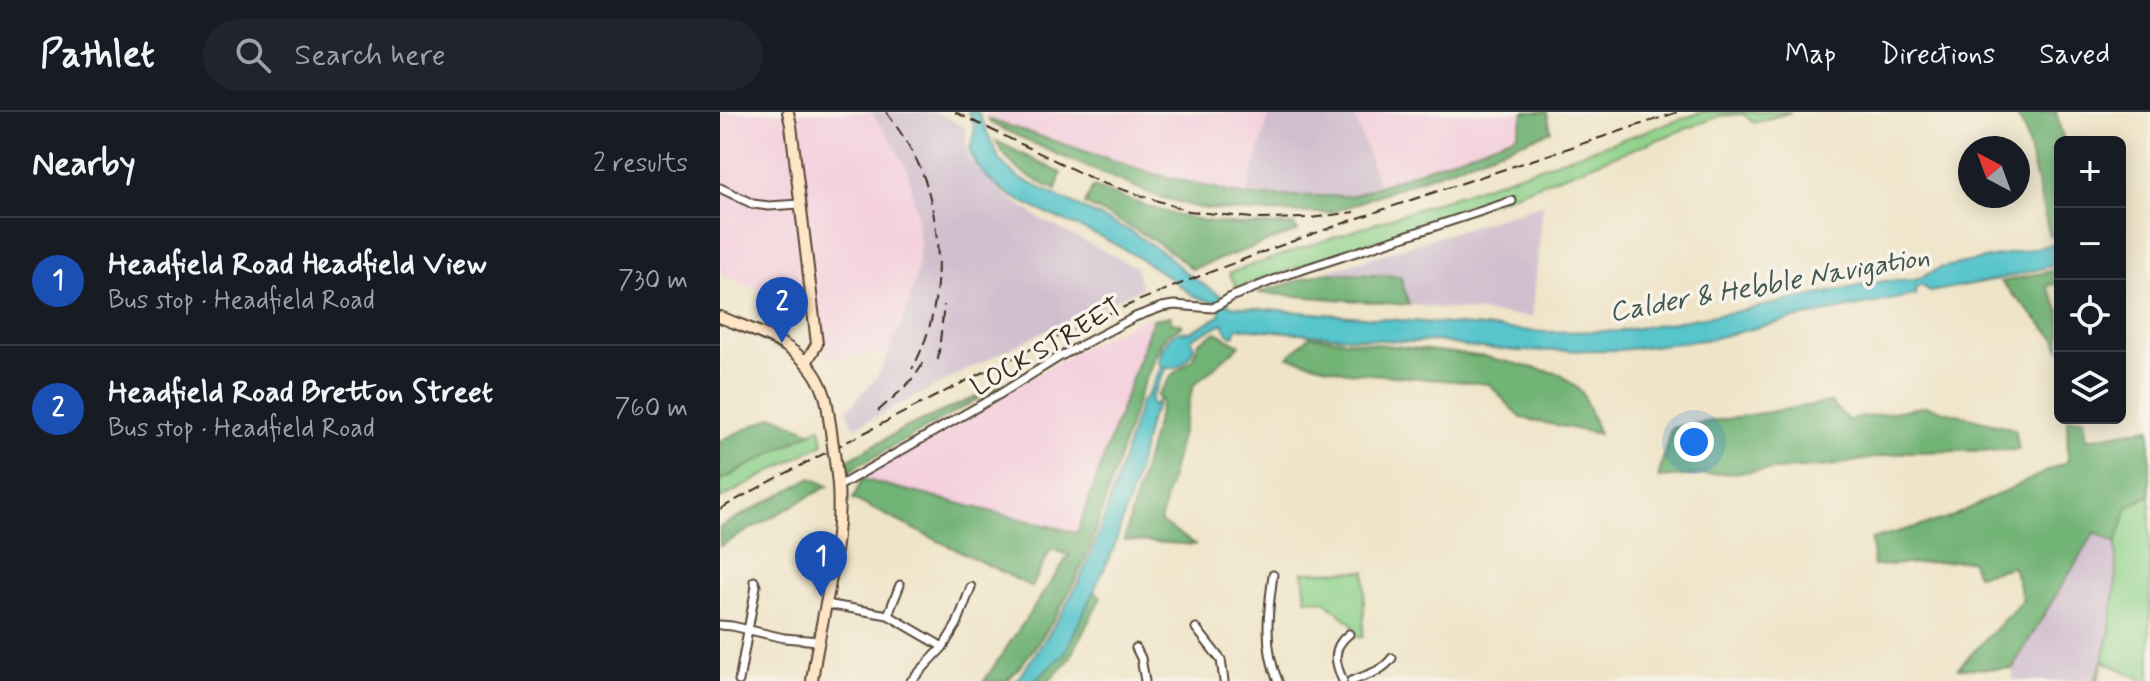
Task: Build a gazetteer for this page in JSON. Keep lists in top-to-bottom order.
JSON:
{
  "streets": {
    "street": ["LOCK STREET"]
  },
  "water": ["Calder & Hebble Navigation"],
  "north": "top left",
  "page": {
    "header": "Pathlet",
    "search": "Search here",
    "nav": ["Map", "Directions", "Saved"],
    "heading": ["Nearby", "2 results"],
    "map_buttons": ["+", "−"],
    "list": [
      {
        "mark": "1",
        "name": "Headfield Road Headfield View",
        "note": "Bus stop · Headfield Road",
        "value": "730 m"
      },
      {
        "mark": "2",
        "name": "Headfield Road Bretton Street",
        "note": "Bus stop · Headfield Road",
        "value": "760 m"
      }
    ],
    "pins": ["2", "1"]
  }
}
